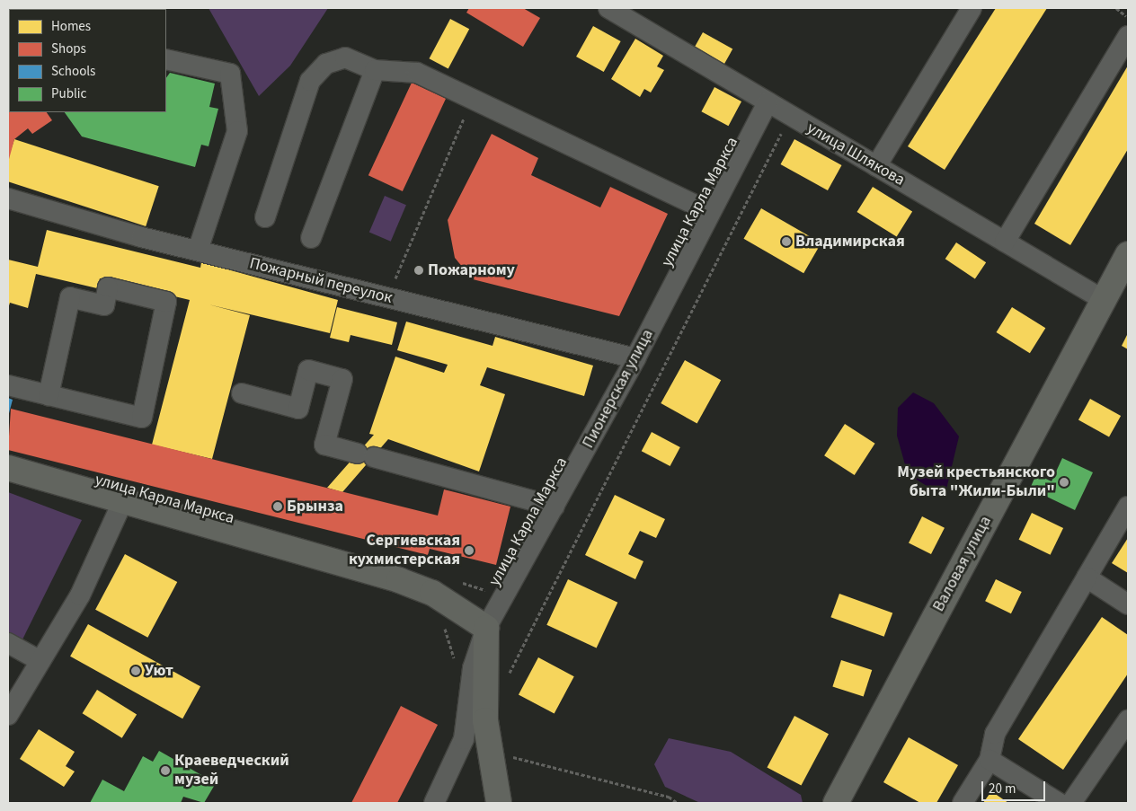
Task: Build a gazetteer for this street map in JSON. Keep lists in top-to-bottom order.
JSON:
{
  "streets": {
    "main road": ["улица Карла Маркса", "Валовая улица"],
    "street": ["улица Шлякова", "Пожарный переулок", "Пионерская улица"]
  },
  "crossings": [
    ["улица Шлякова", "Пионерская улица"],
    ["улица Шлякова", "Валовая улица"],
    ["улица Карла Маркса", "Пионерская улица"],
    ["Пожарный переулок", "Пионерская улица"]
  ],
  "places": [
    "Владимирская",
    "Пожарному",
    "Музей крестьянского быта \"Жили-Были\"",
    "Брынза",
    "Сергиевская кухмистерская",
    "Уют",
    "Краеведческий музей"
  ],
  "legend": [
    "Homes",
    "Shops",
    "Schools",
    "Public"
  ],
  "scale_bar": "20 m"
}
